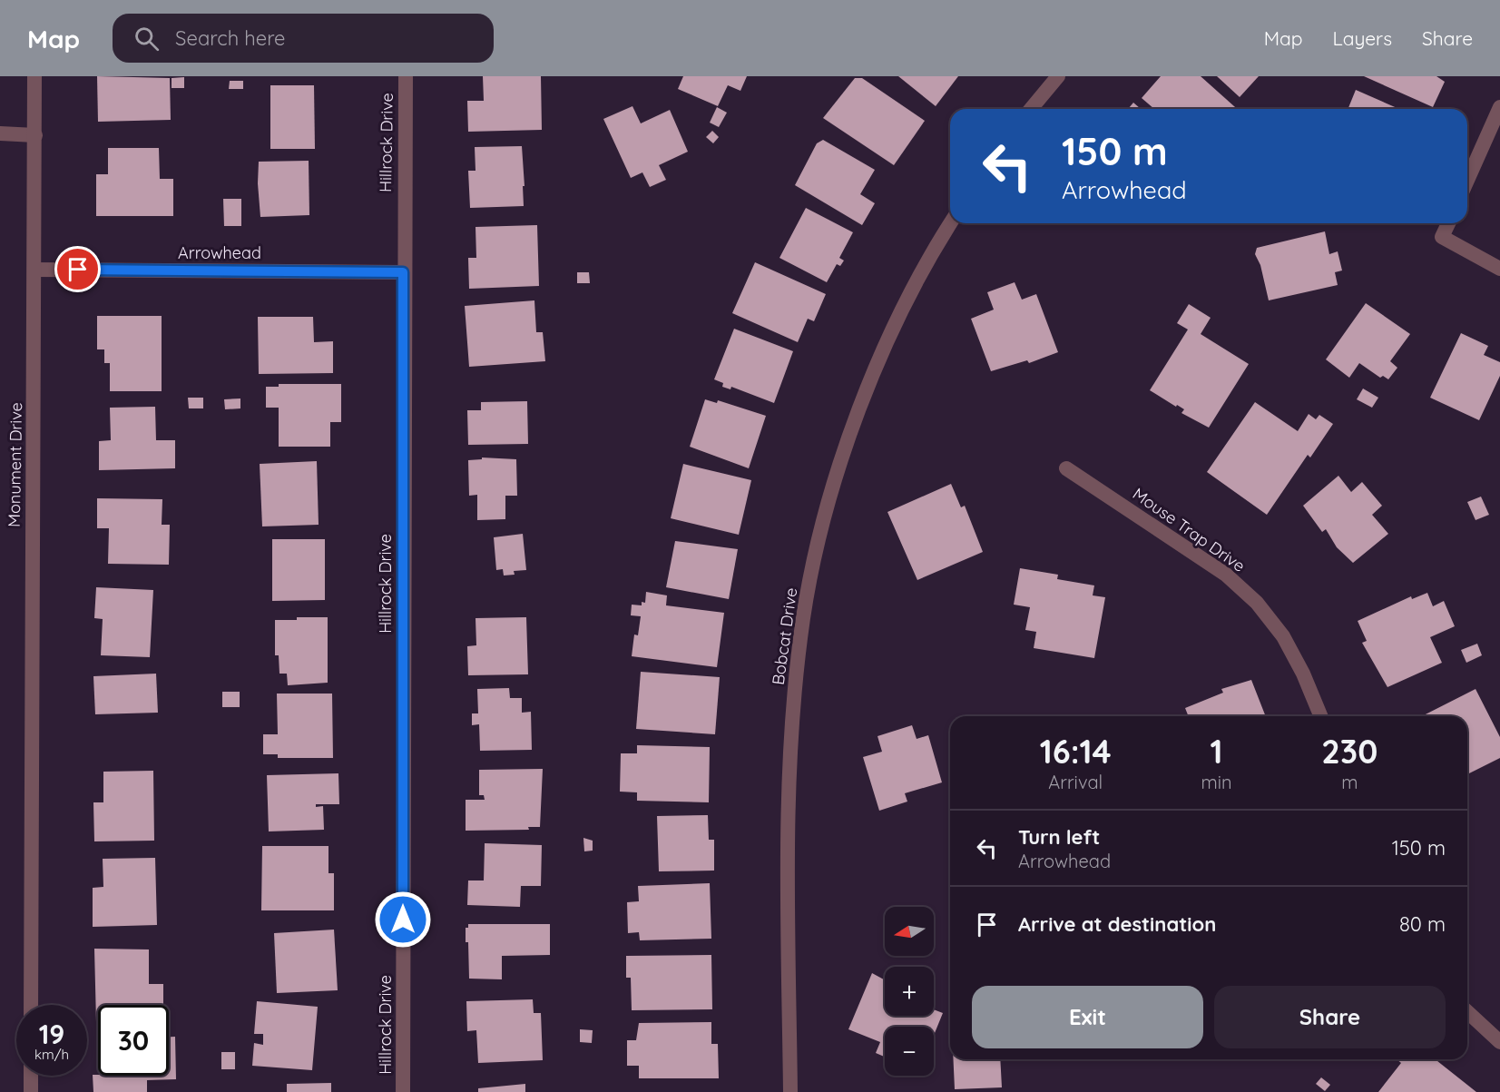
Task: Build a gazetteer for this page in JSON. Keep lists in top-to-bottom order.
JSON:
{
  "streets": {
    "street": [
      "Hillrock Drive",
      "Arrowhead",
      "Monument Drive",
      "Mouse Trap Drive",
      "Bobcat Drive"
    ]
  },
  "crossings": [
    ["Hillrock Drive", "Arrowhead"],
    ["Arrowhead", "Monument Drive"]
  ],
  "north": "left",
  "page": {
    "header": "Map",
    "search": "Search here",
    "nav": ["Map", "Layers", "Share"],
    "turn": ["150 m", "Arrowhead"],
    "eta": [
      "16:14",
      "Arrival",
      "1",
      "min",
      "230",
      "m"
    ],
    "list": [
      {
        "name": "Turn left",
        "note": "Arrowhead",
        "value": "150 m"
      },
      {
        "name": "Arrive at destination",
        "value": "80 m"
      }
    ],
    "map_buttons": ["+", "−"],
    "buttons": ["Exit", "Share"],
    "speed": "19 km/h",
    "limit": "30"
  }
}
